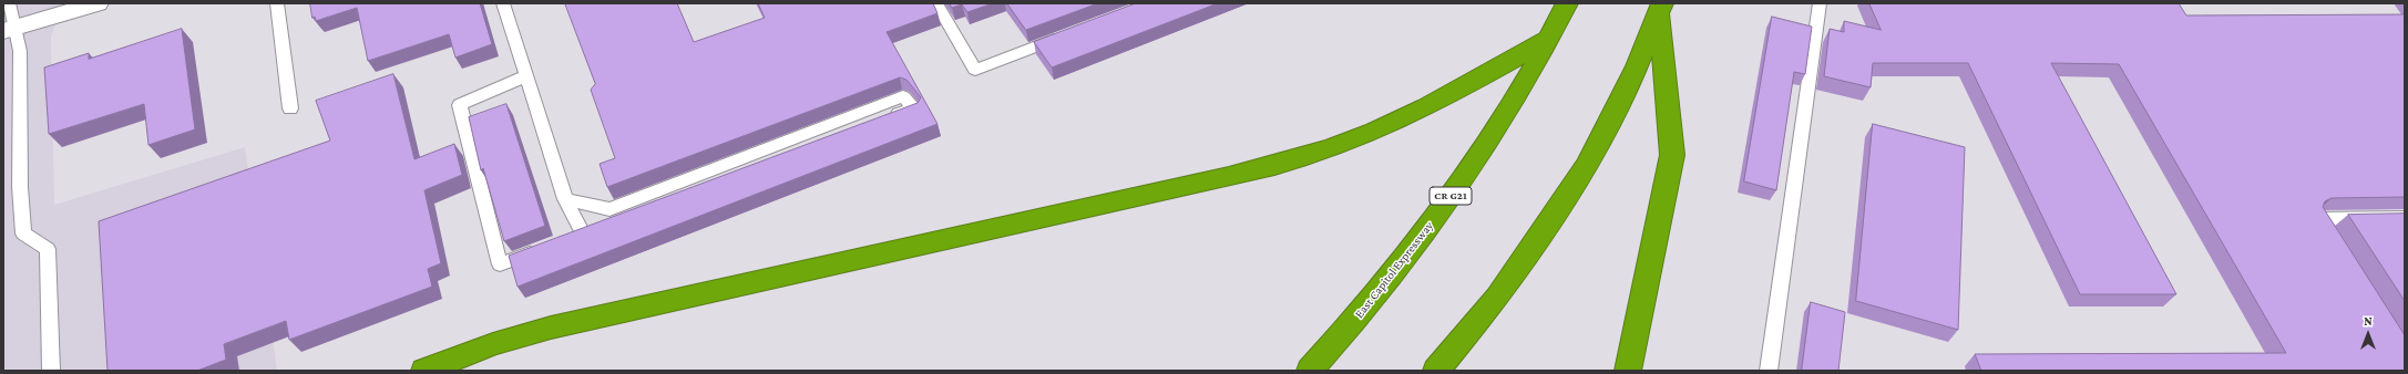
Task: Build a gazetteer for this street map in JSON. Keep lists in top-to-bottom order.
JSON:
{
  "streets": {
    "highway": ["CR G21", "East Capitol Expressway"]
  },
  "north": "top"
}
